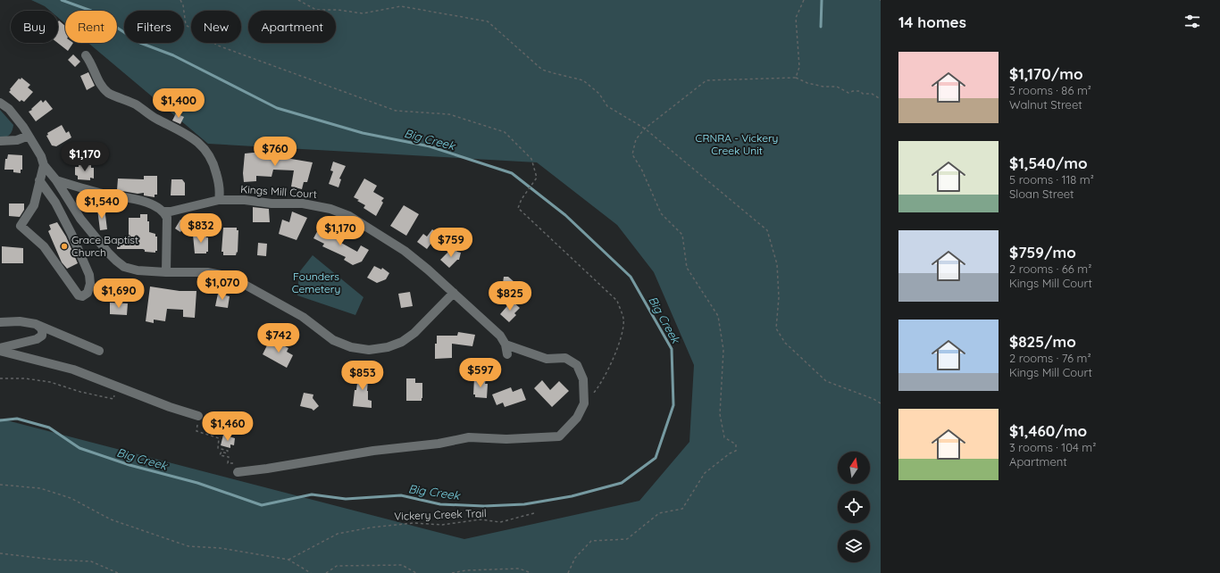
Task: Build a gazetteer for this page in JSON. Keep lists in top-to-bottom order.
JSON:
{
  "streets": {
    "street": ["Kings Mill Court"],
    "path": ["Vickery Creek Trail"]
  },
  "water": ["Big Creek"],
  "parks": ["CRNRA - Vickery Creek Unit", "Founders Cemetery"],
  "places": ["Grace Baptist Church"],
  "north": "top",
  "page": {
    "heading": "14 homes",
    "chip": [
      "Buy",
      "Rent",
      "Filters",
      "New",
      "Apartment"
    ],
    "list": [
      {
        "name": "$1,170/mo",
        "note": "3 rooms · 86 m² · Walnut Street"
      },
      {
        "name": "$1,540/mo",
        "note": "5 rooms · 118 m² · Sloan Street"
      },
      {
        "name": "$759/mo",
        "note": "2 rooms · 66 m² · Kings Mill Court"
      },
      {
        "name": "$825/mo",
        "note": "2 rooms · 76 m² · Kings Mill Court"
      },
      {
        "name": "$1,460/mo",
        "note": "3 rooms · 104 m² · Apartment"
      }
    ],
    "price": [
      "$1,400",
      "$760",
      "$1,170",
      "$1,540",
      "$832",
      "$1,170",
      "$759",
      "$1,070",
      "$1,690",
      "$825",
      "$742",
      "$597",
      "$853",
      "$1,460"
    ]
  }
}
